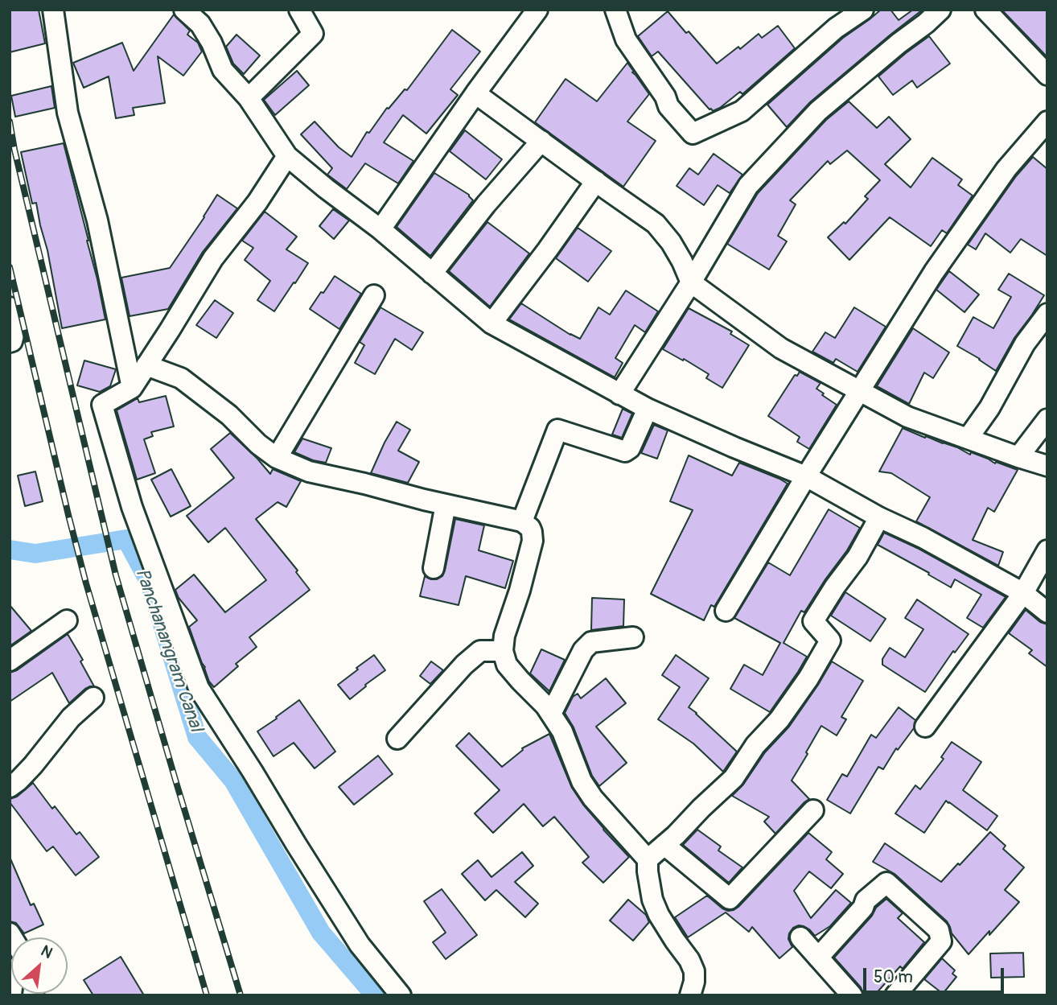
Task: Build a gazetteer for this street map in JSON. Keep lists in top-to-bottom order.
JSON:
{
  "water": ["Panchanangram Canal"],
  "scale_bar": "50 m",
  "north": "top right"
}
